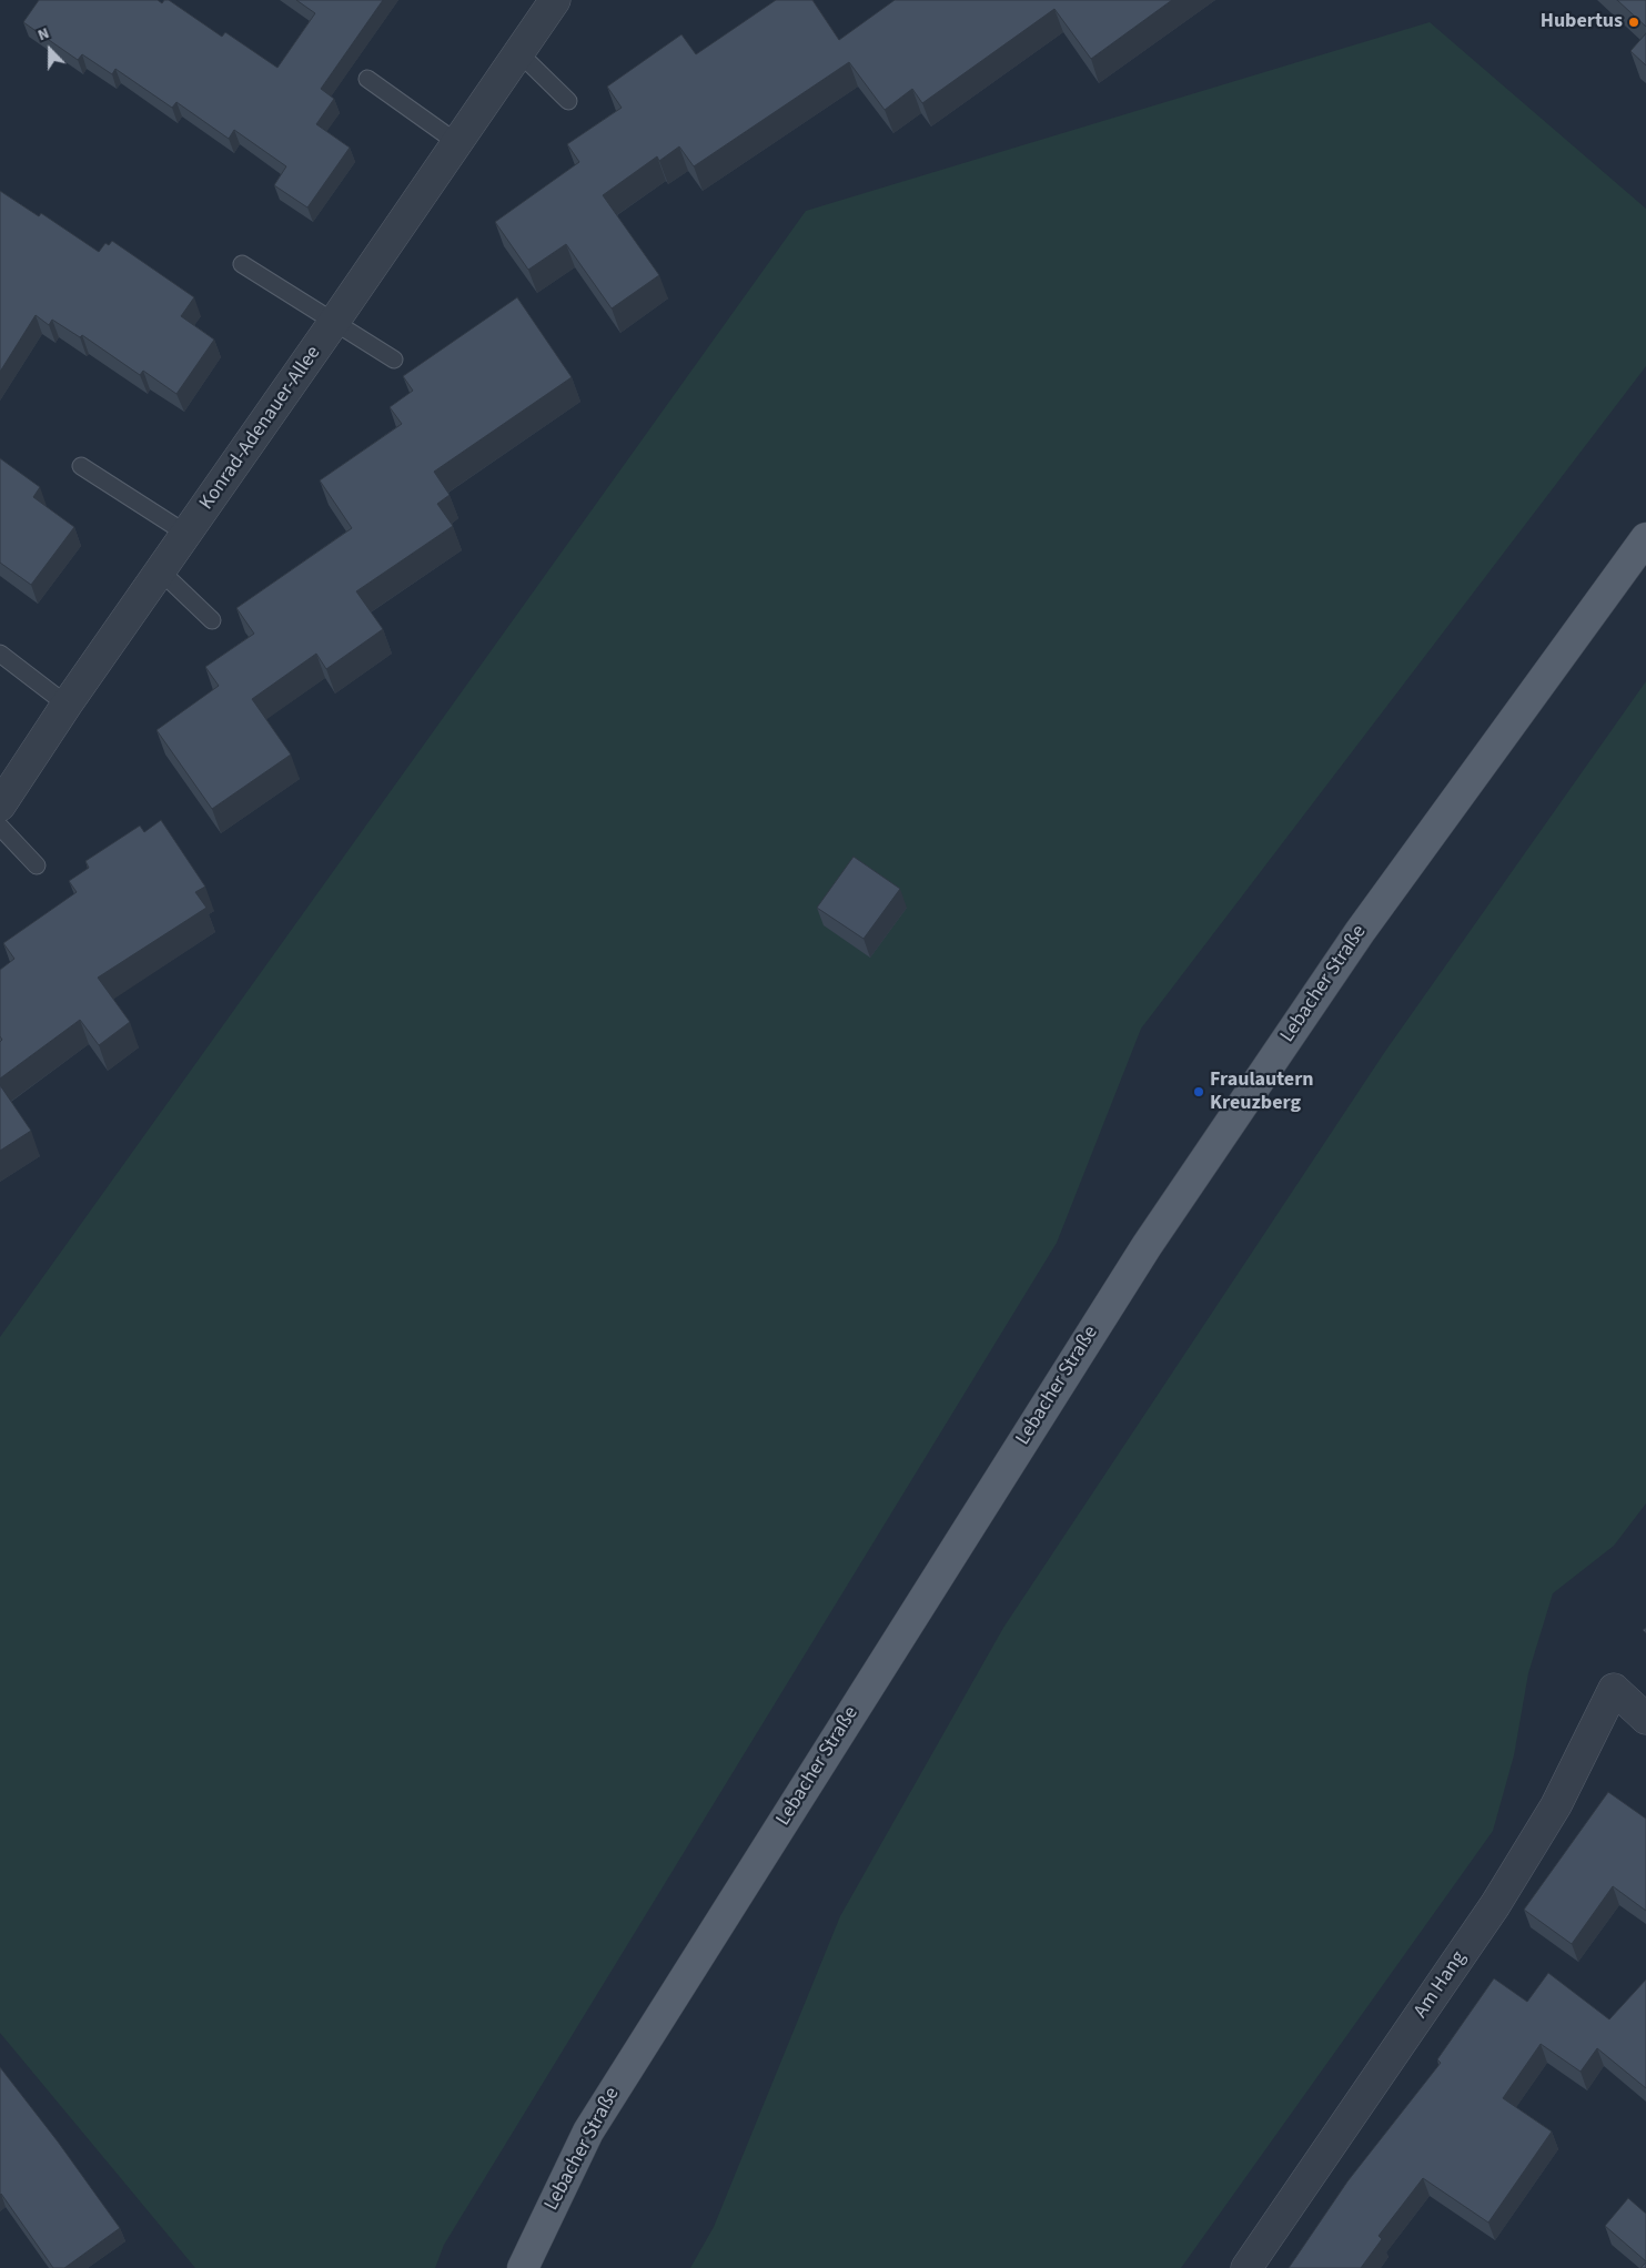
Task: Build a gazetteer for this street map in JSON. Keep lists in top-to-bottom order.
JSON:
{
  "streets": {
    "main road": ["Lebacher Straße"],
    "street": ["Konrad-Adenauer-Allee", "Am Hang"]
  },
  "places": ["Hubertus", "Fraulautern Kreuzberg"],
  "north": "top"
}
